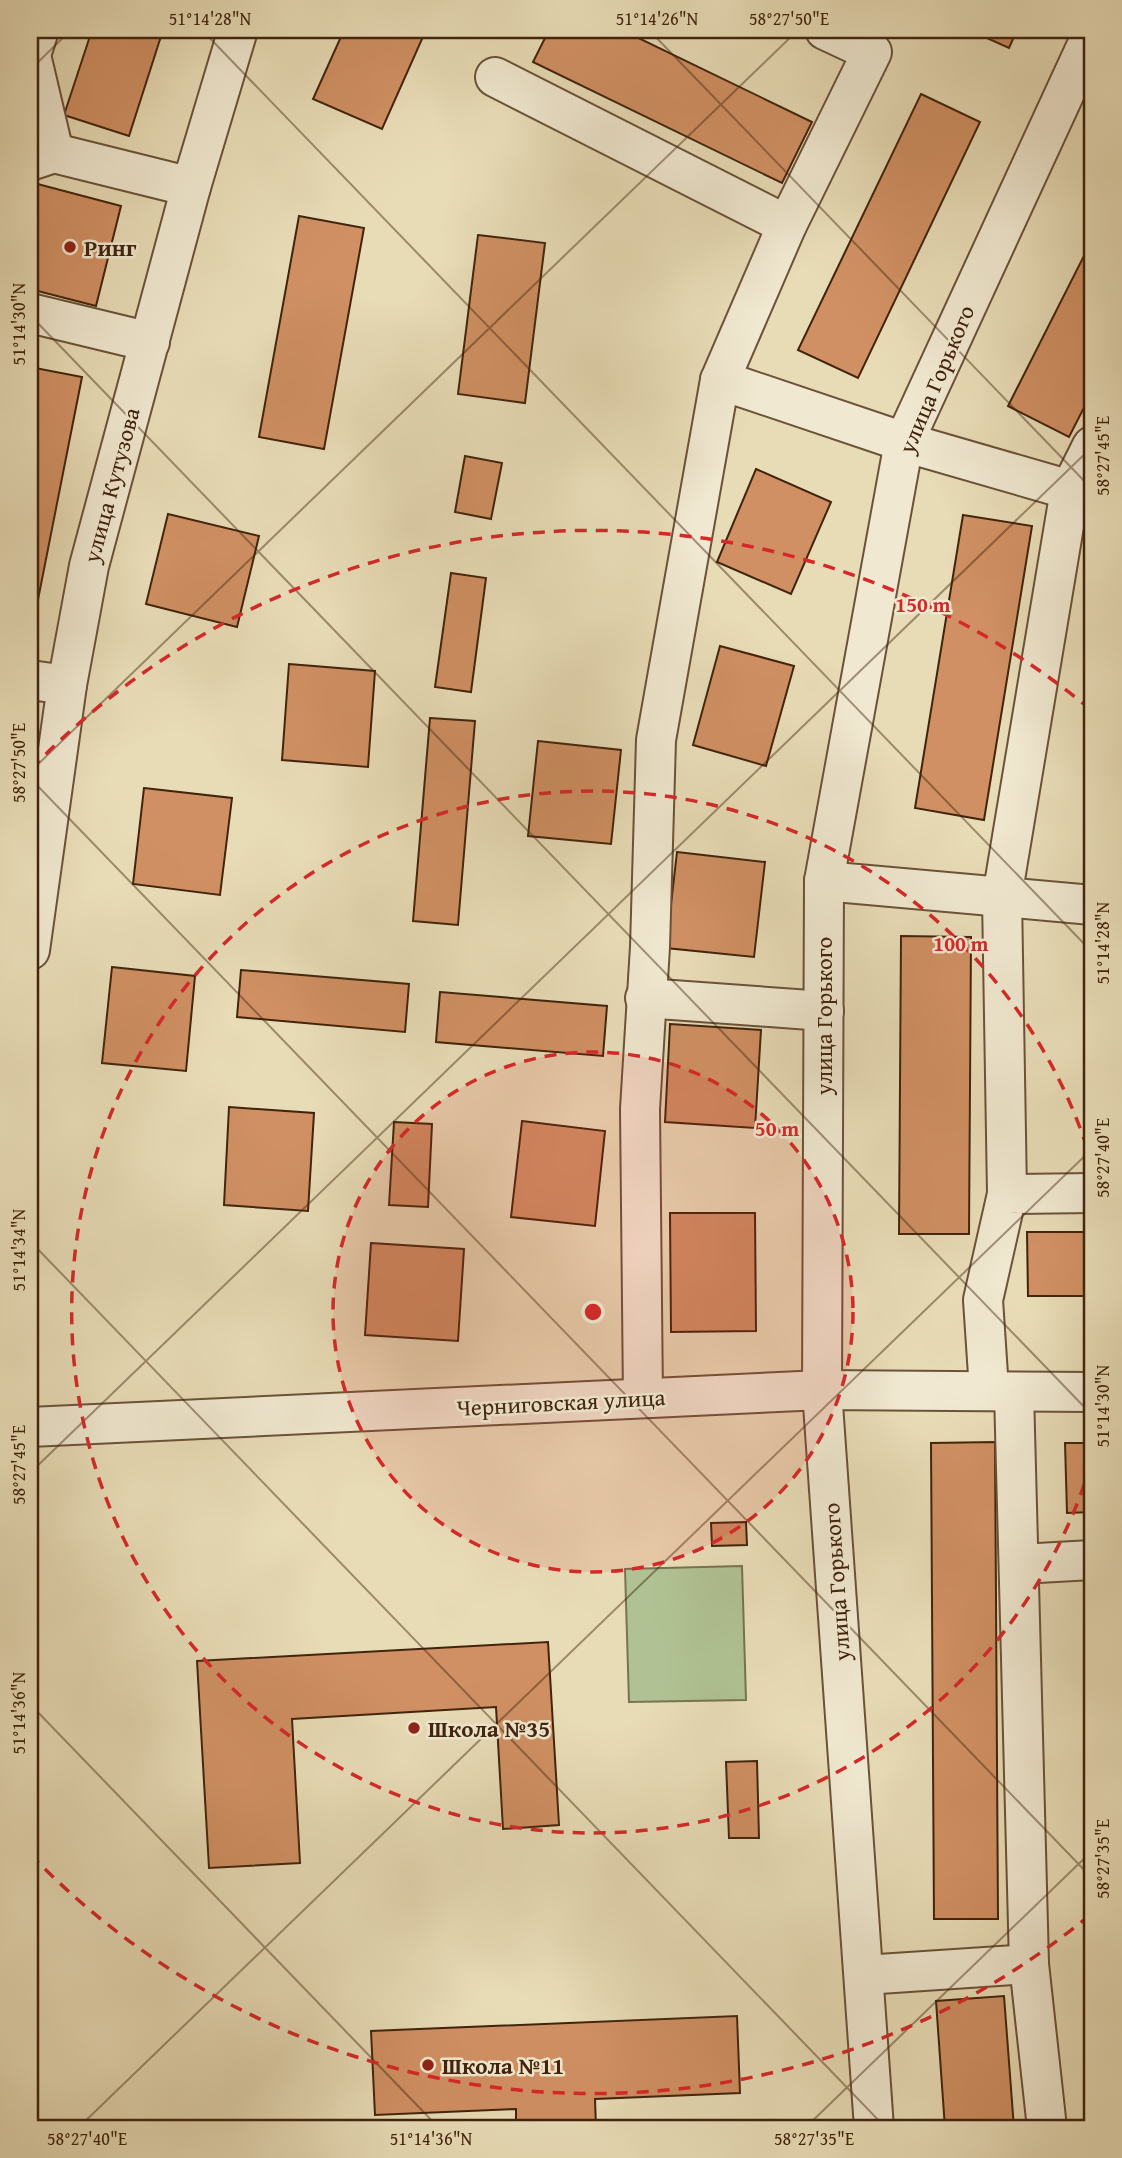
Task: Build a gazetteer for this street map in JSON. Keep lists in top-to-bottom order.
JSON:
{
  "streets": {
    "street": ["улица Горького", "улица Кутузова", "Черниговская улица"]
  },
  "crossings": [
    ["улица Горького", "Черниговская улица"]
  ],
  "places": ["Ринг", "Школа №35", "Школа №11"],
  "coordinates": [
    "51°14'28\"N",
    "51°14'26\"N",
    "58°27'50\"E",
    "51°14'30\"N",
    "58°27'45\"E",
    "58°27'40\"E",
    "51°14'34\"N",
    "51°14'36\"N",
    "58°27'35\"E"
  ],
  "rings": ["150 m", "100 m", "50 m"]
}
